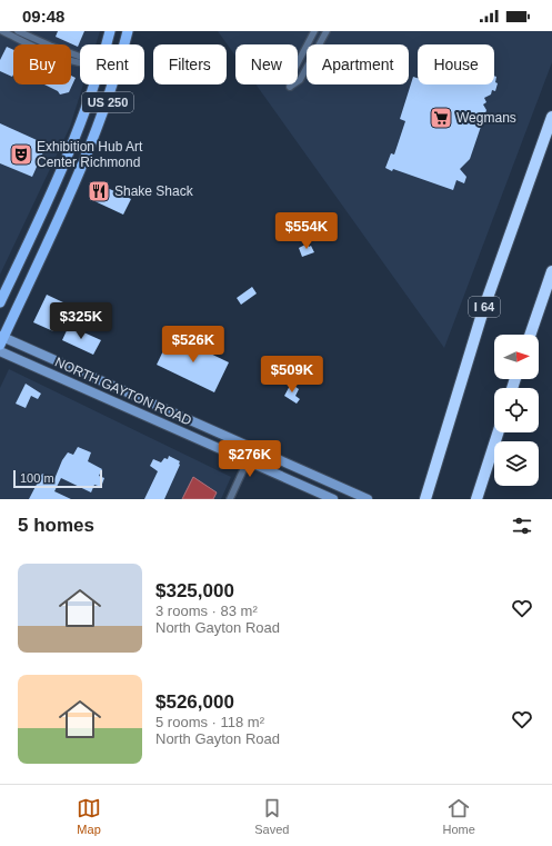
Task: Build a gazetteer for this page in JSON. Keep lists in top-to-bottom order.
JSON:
{
  "streets": {
    "highway": ["I 64"],
    "main road": ["US 250", "NORTH GAYTON ROAD"]
  },
  "crossings": [
    ["US 250", "NORTH GAYTON ROAD"]
  ],
  "places": {
    "supermarket": ["Wegmans"],
    "theatre": ["Exhibition Hub Art Center Richmond"],
    "restaurant": ["Shake Shack"]
  },
  "scale_bar": "100 m",
  "north": "right",
  "page": {
    "status": "09:48",
    "chip": [
      "Buy",
      "Rent",
      "Filters",
      "New",
      "Apartment",
      "House"
    ],
    "price": [
      "$554K",
      "$325K",
      "$526K",
      "$509K",
      "$276K"
    ],
    "scale": "100 m",
    "heading": "5 homes",
    "list": [
      {
        "name": "$325,000",
        "note": "3 rooms · 83 m² · North Gayton Road"
      },
      {
        "name": "$526,000",
        "note": "5 rooms · 118 m² · North Gayton Road"
      }
    ],
    "tabs": ["Map", "Saved", "Home"]
  }
}
